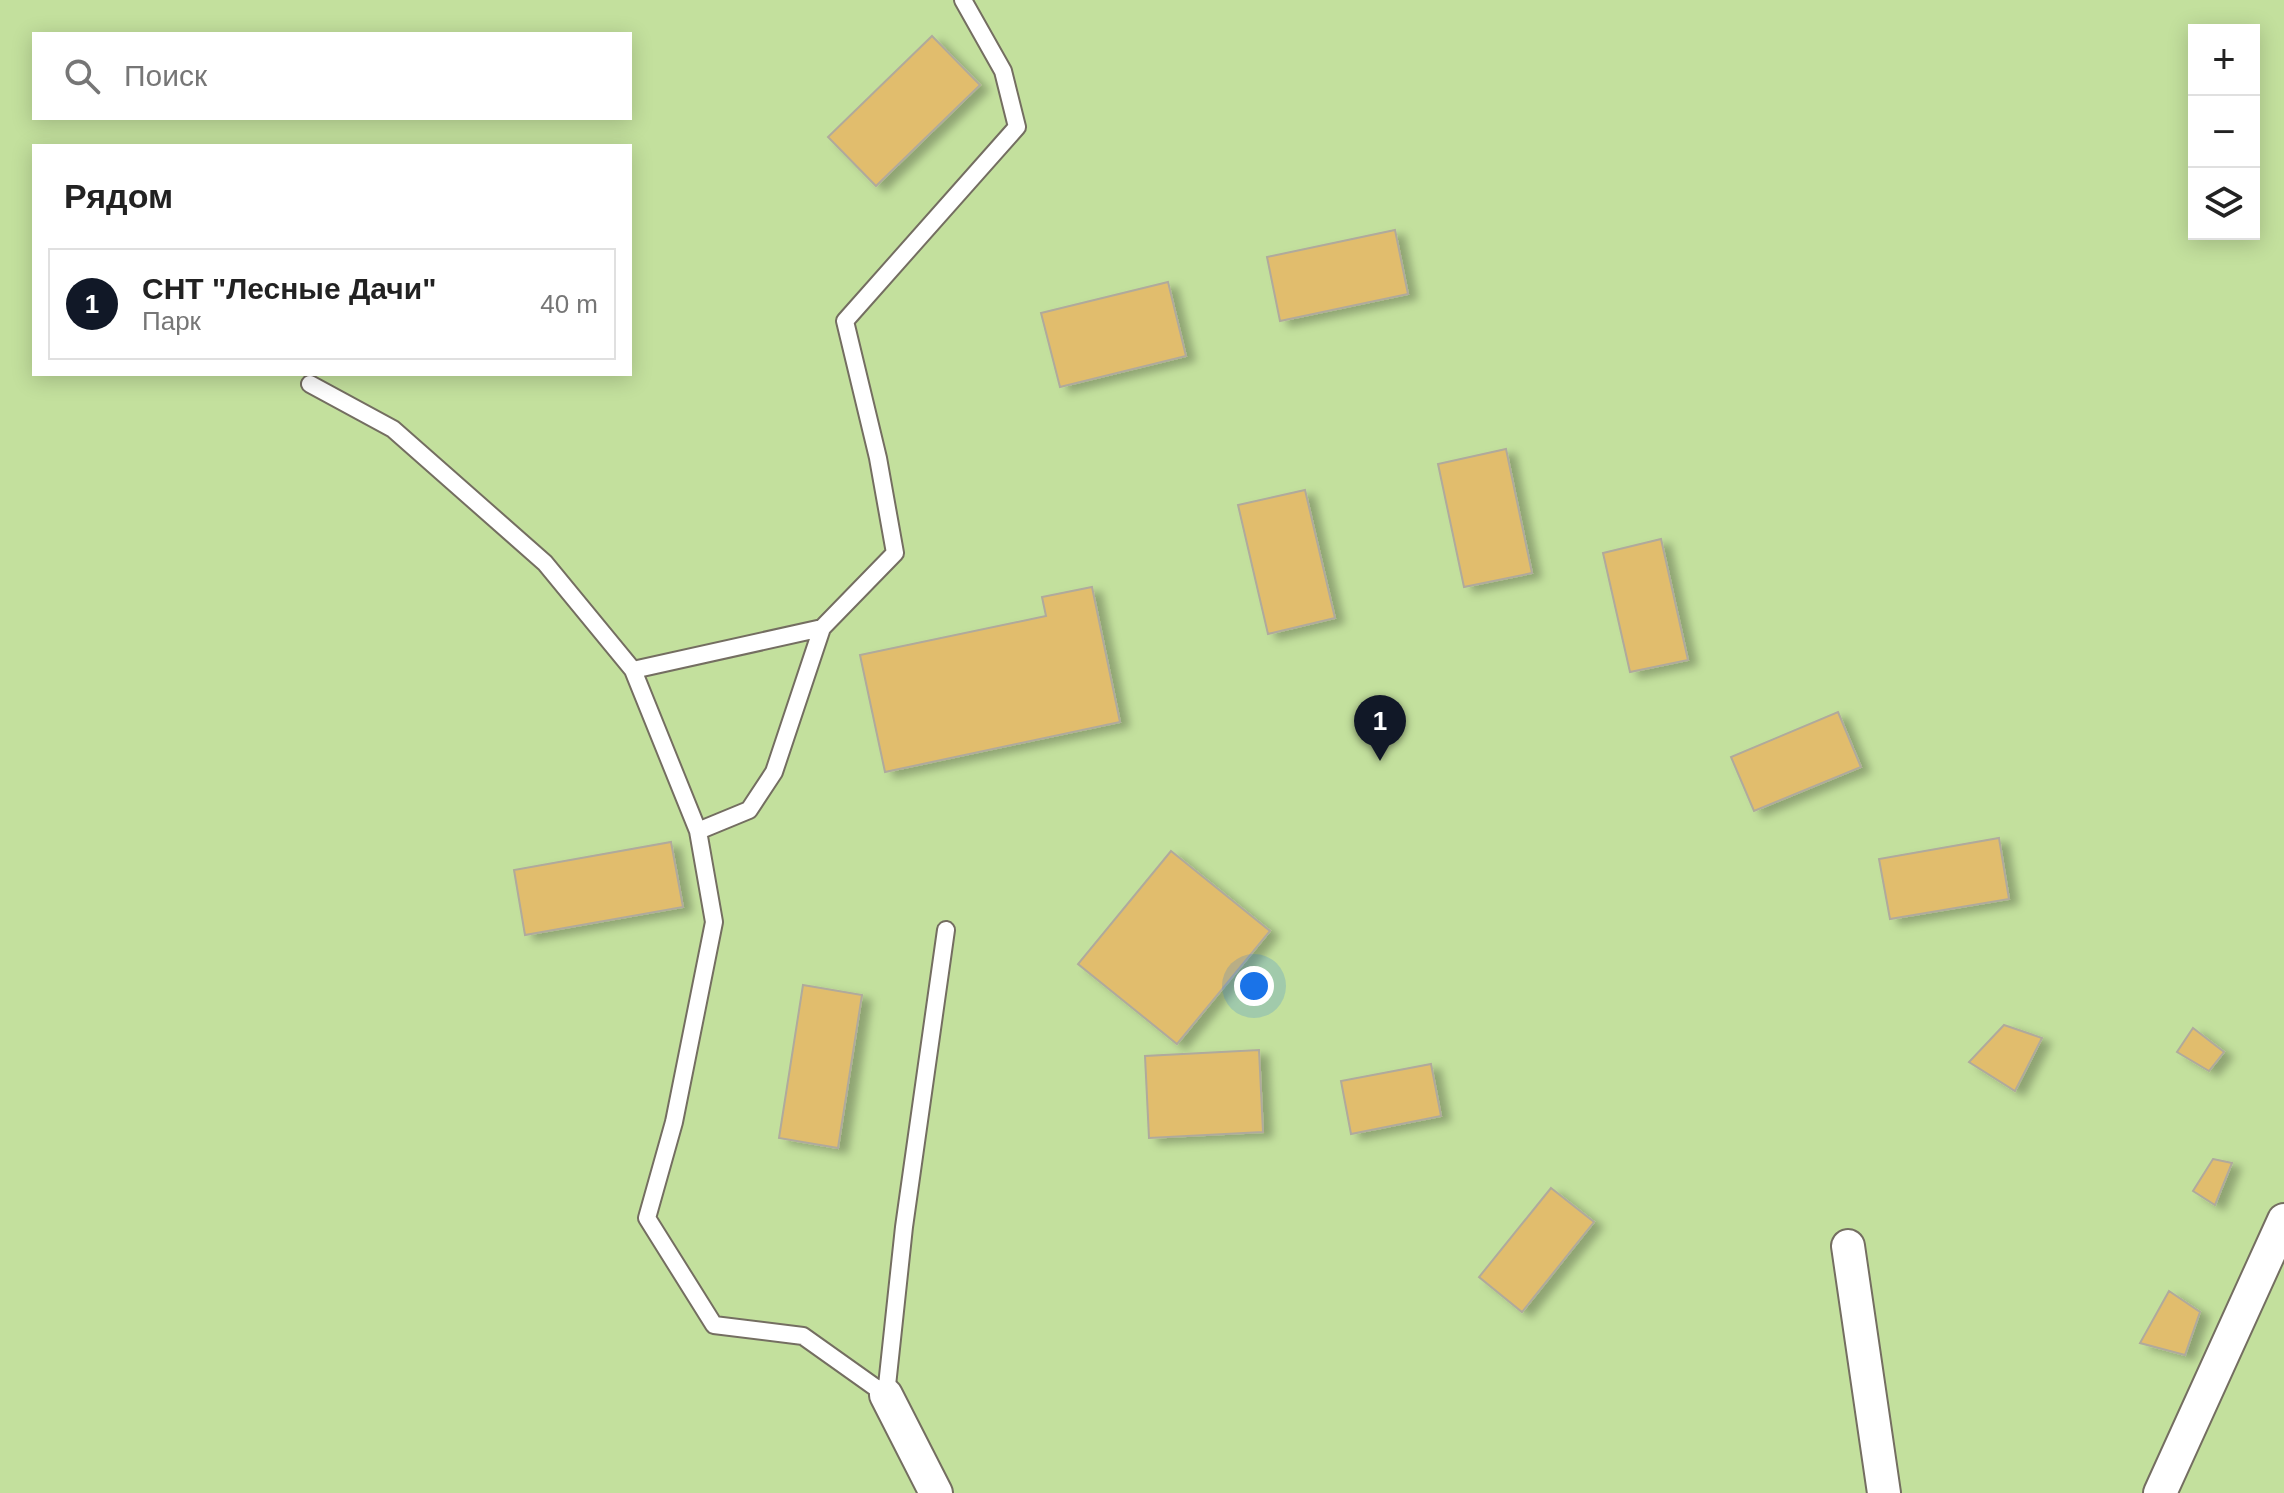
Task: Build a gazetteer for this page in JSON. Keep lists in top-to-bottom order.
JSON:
{
  "page": {
    "map_buttons": ["+", "−"],
    "search": "Поиск",
    "heading": "Рядом",
    "list": [
      {
        "mark": "1",
        "name": "СНТ \"Лесные Дачи\"",
        "note": "Парк",
        "value": "40 m"
      }
    ],
    "pins": "1"
  }
}
